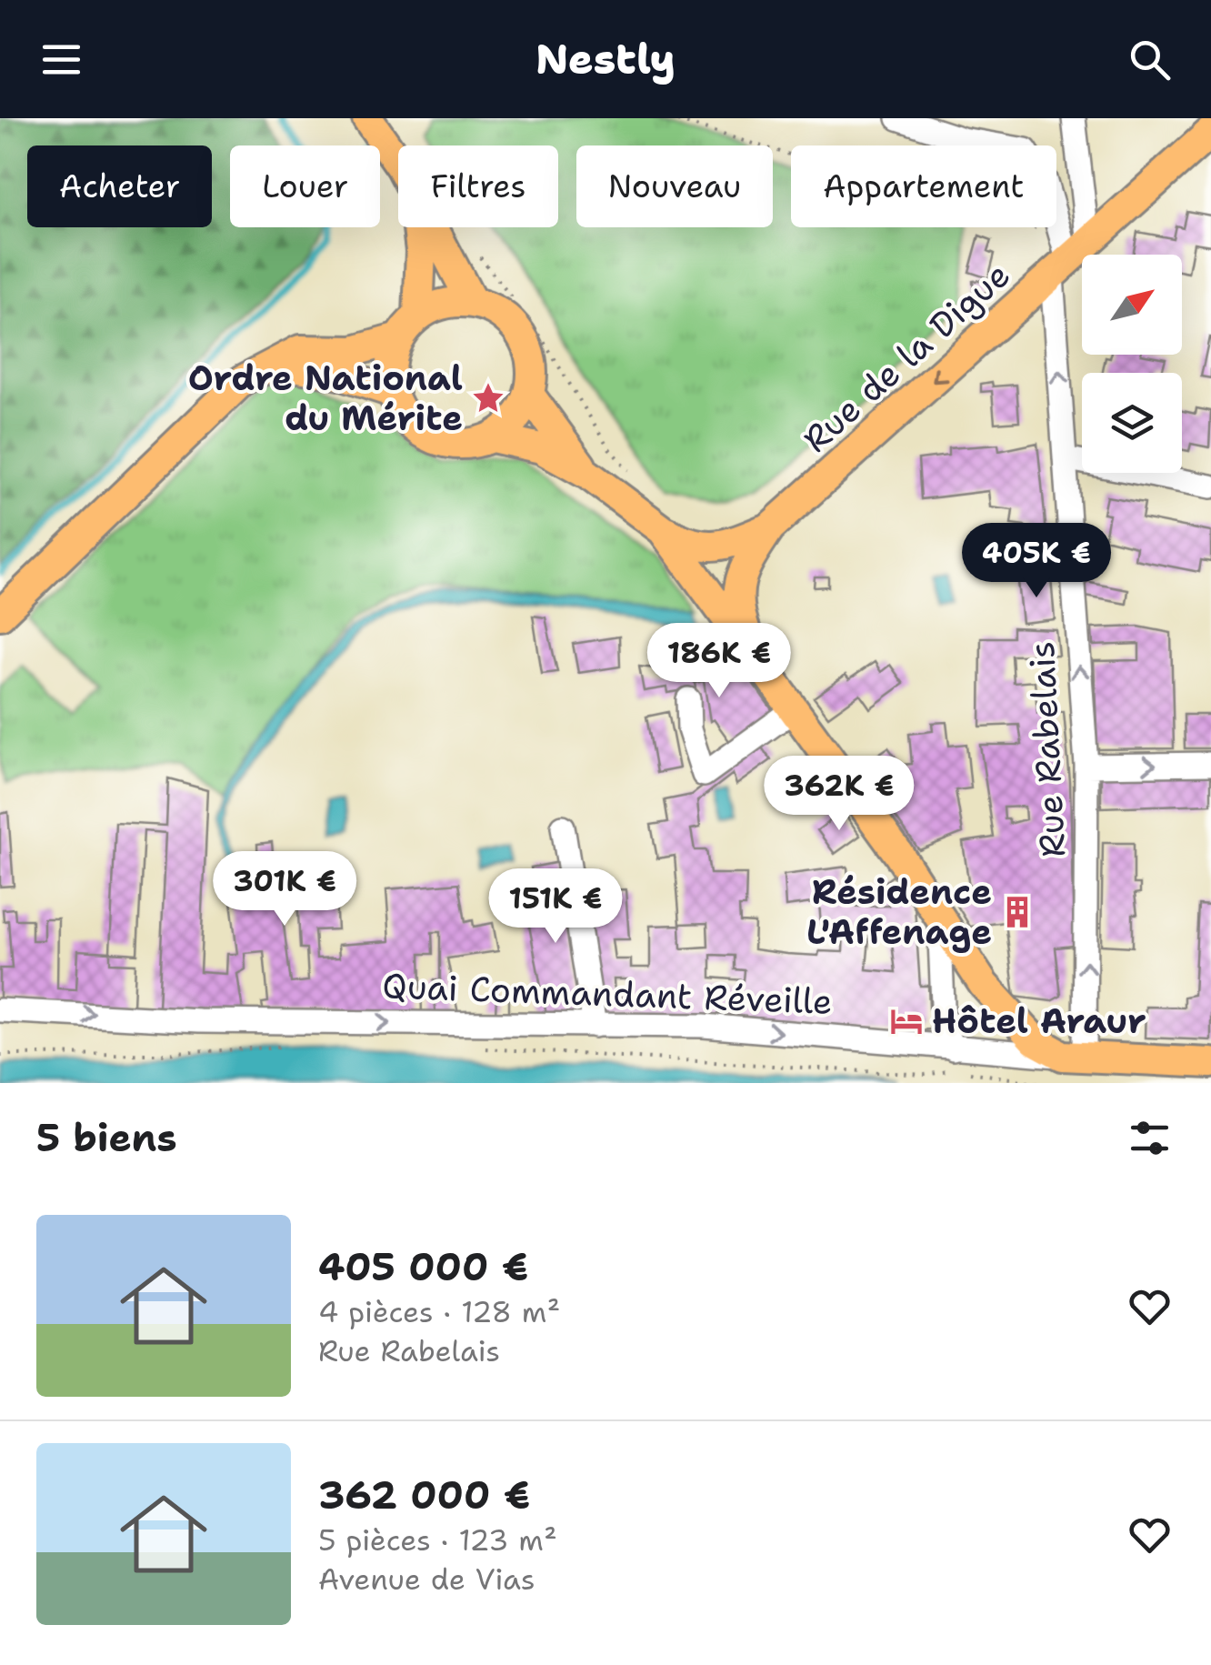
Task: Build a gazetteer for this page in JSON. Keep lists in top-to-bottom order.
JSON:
{
  "streets": {
    "main road": ["Rue de la Digue", "Quai Commandant Réveille"],
    "street": ["Rue Rabelais"]
  },
  "crossings": [
    ["Rue de la Digue", "Rue Rabelais"],
    ["Rue Rabelais", "Quai Commandant Réveille"]
  ],
  "one_way": ["Rue de la Digue", "Rue Rabelais", "Quai Commandant Réveille"],
  "places": {
    "place": ["Ordre National du Mérite"],
    "building": ["Résidence L'Affenage"],
    "hotel": ["Hôtel Araur"]
  },
  "north": "top right",
  "page": {
    "header": "Nestly",
    "chip": [
      "Acheter",
      "Louer",
      "Filtres",
      "Nouveau",
      "Appartement"
    ],
    "price": [
      "405K €",
      "186K €",
      "362K €",
      "301K €",
      "151K €"
    ],
    "heading": "5 biens",
    "list": [
      {
        "name": "405 000 €",
        "note": "4 pièces · 128 m² · Rue Rabelais"
      },
      {
        "name": "362 000 €",
        "note": "5 pièces · 123 m² · Avenue de Vias"
      }
    ]
  }
}
